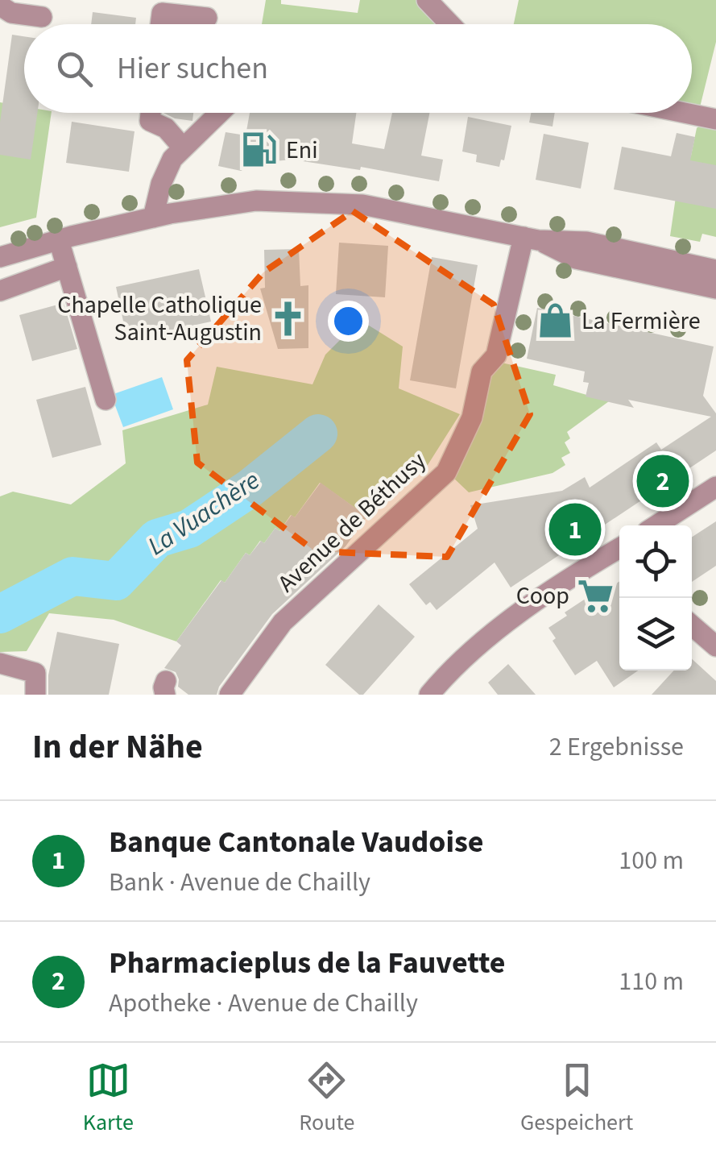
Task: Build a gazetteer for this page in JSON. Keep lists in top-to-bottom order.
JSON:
{
  "streets": {
    "street": ["Avenue de Béthusy"]
  },
  "water": ["La Vuachère"],
  "places": {
    "fuel station": ["Eni"],
    "church": ["Chapelle Catholique Saint-Augustin"],
    "shop": ["La Fermière"],
    "supermarket": ["Coop"]
  },
  "page": {
    "search": "Hier suchen",
    "pins": ["2", "1"],
    "heading": ["In der Nähe", "2 Ergebnisse"],
    "list": [
      {
        "mark": "1",
        "name": "Banque Cantonale Vaudoise",
        "note": "Bank · Avenue de Chailly",
        "value": "100 m"
      },
      {
        "mark": "2",
        "name": "Pharmacieplus de la Fauvette",
        "note": "Apotheke · Avenue de Chailly",
        "value": "110 m"
      }
    ],
    "nav": ["Karte", "Route", "Gespeichert"]
  }
}
